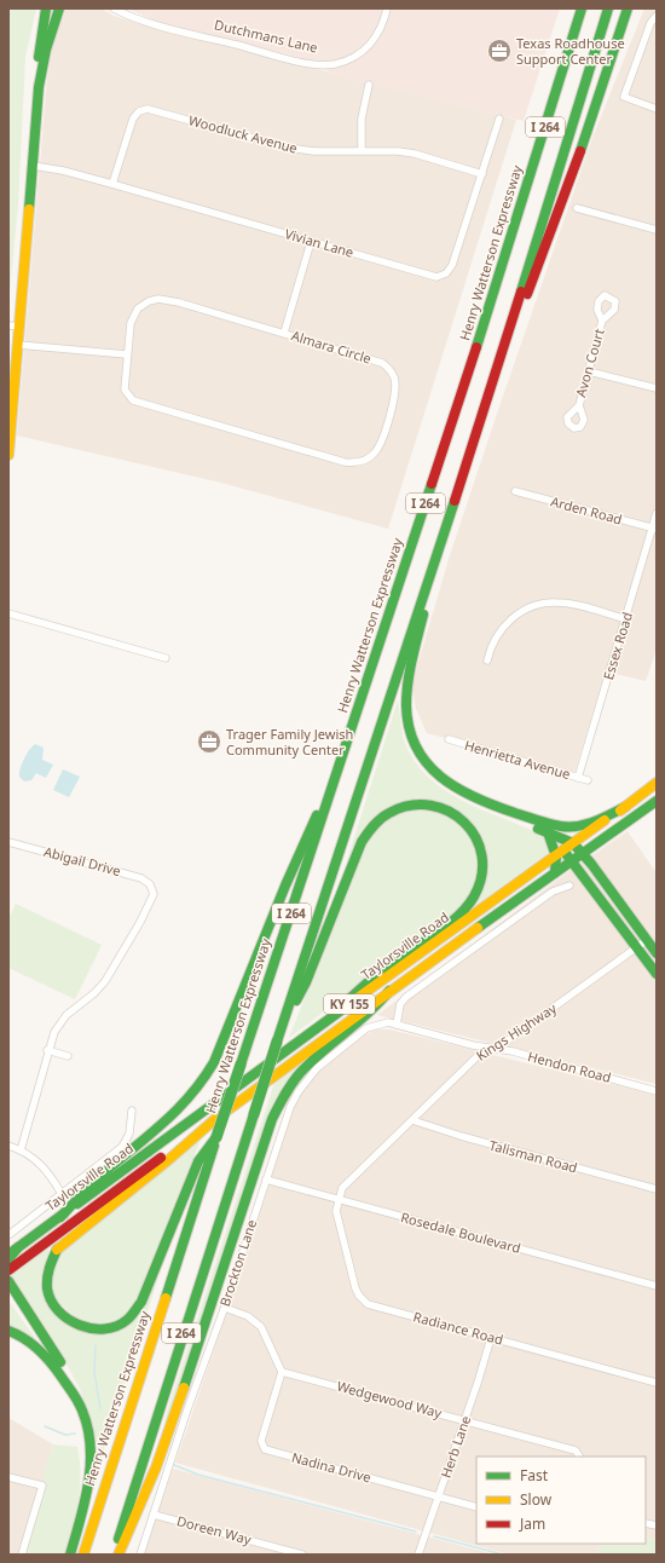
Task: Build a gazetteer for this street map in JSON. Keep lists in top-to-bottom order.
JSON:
{
  "streets": {
    "main road": [
      "I 264",
      "Henry Watterson Expressway",
      "Taylorsville Road",
      "KY 155"
    ],
    "street": [
      "Dutchmans Lane",
      "Woodluck Avenue",
      "Vivian Lane",
      "Almara Circle",
      "Avon Court",
      "Arden Road",
      "Essex Road",
      "Henrietta Avenue",
      "Abigail Drive",
      "Kings Highway",
      "Hendon Road",
      "Talisman Road",
      "Rosedale Boulevard",
      "Brockton Lane",
      "Radiance Road",
      "Wedgewood Way",
      "Herb Lane",
      "Nadina Drive",
      "Doreen Way"
    ]
  },
  "crossings": [
    ["Woodluck Avenue", "Vivian Lane"],
    ["Arden Road", "Essex Road"],
    ["Essex Road", "Henrietta Avenue"],
    ["Kings Highway", "Hendon Road"],
    ["Kings Highway", "Talisman Road"],
    ["Kings Highway", "Rosedale Boulevard"],
    ["Kings Highway", "Radiance Road"],
    ["Hendon Road", "Brockton Lane"],
    ["Rosedale Boulevard", "Brockton Lane"],
    ["Rosedale Boulevard", "Radiance Road"],
    ["Brockton Lane", "Doreen Way"],
    ["Radiance Road", "Herb Lane"],
    ["Wedgewood Way", "Herb Lane"],
    ["Wedgewood Way", "Nadina Drive"],
    ["Herb Lane", "Nadina Drive"]
  ],
  "places": {
    "office": ["Texas Roadhouse Support Center", "Trager Family Jewish Community Center"]
  },
  "legend": ["Fast", "Slow", "Jam"]
}
